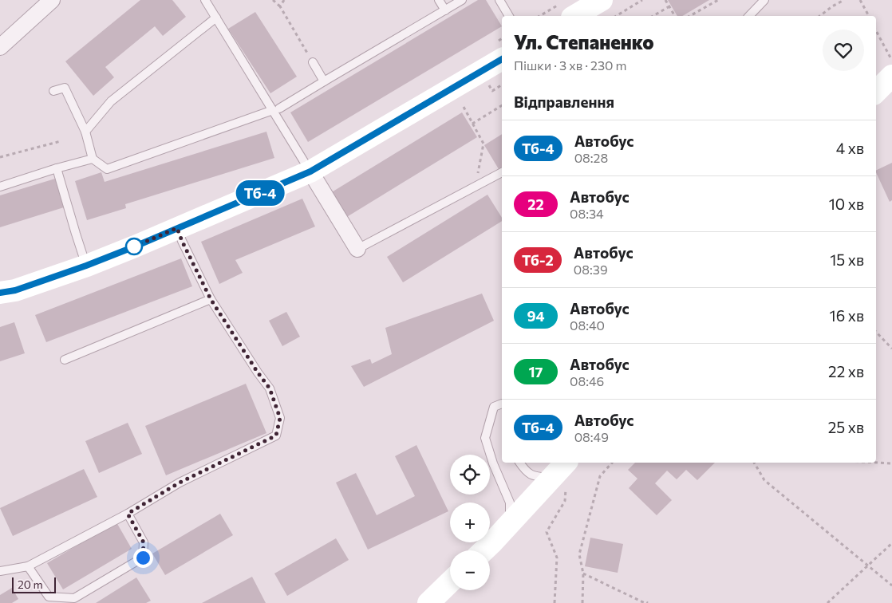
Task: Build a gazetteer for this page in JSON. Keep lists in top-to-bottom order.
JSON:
{
  "lines": ["bus line Тб-4"],
  "scale_bar": "20 m",
  "page": {
    "on_map": "Тб-4",
    "heading": [
      ["Ул. Степаненко", "Пішки · 3 хв · 230 m"],
      "Відправлення"
    ],
    "list": [
      {
        "mark": "Тб-4",
        "name": "Автобус",
        "note": "08:28",
        "value": "4 хв"
      },
      {
        "mark": "22",
        "name": "Автобус",
        "note": "08:34",
        "value": "10 хв"
      },
      {
        "mark": "Тб-2",
        "name": "Автобус",
        "note": "08:39",
        "value": "15 хв"
      },
      {
        "mark": "94",
        "name": "Автобус",
        "note": "08:40",
        "value": "16 хв"
      },
      {
        "mark": "17",
        "name": "Автобус",
        "note": "08:46",
        "value": "22 хв"
      },
      {
        "mark": "Тб-4",
        "name": "Автобус",
        "note": "08:49",
        "value": "25 хв"
      }
    ],
    "map_buttons": ["+", "−"],
    "scale": "20 m"
  }
}
